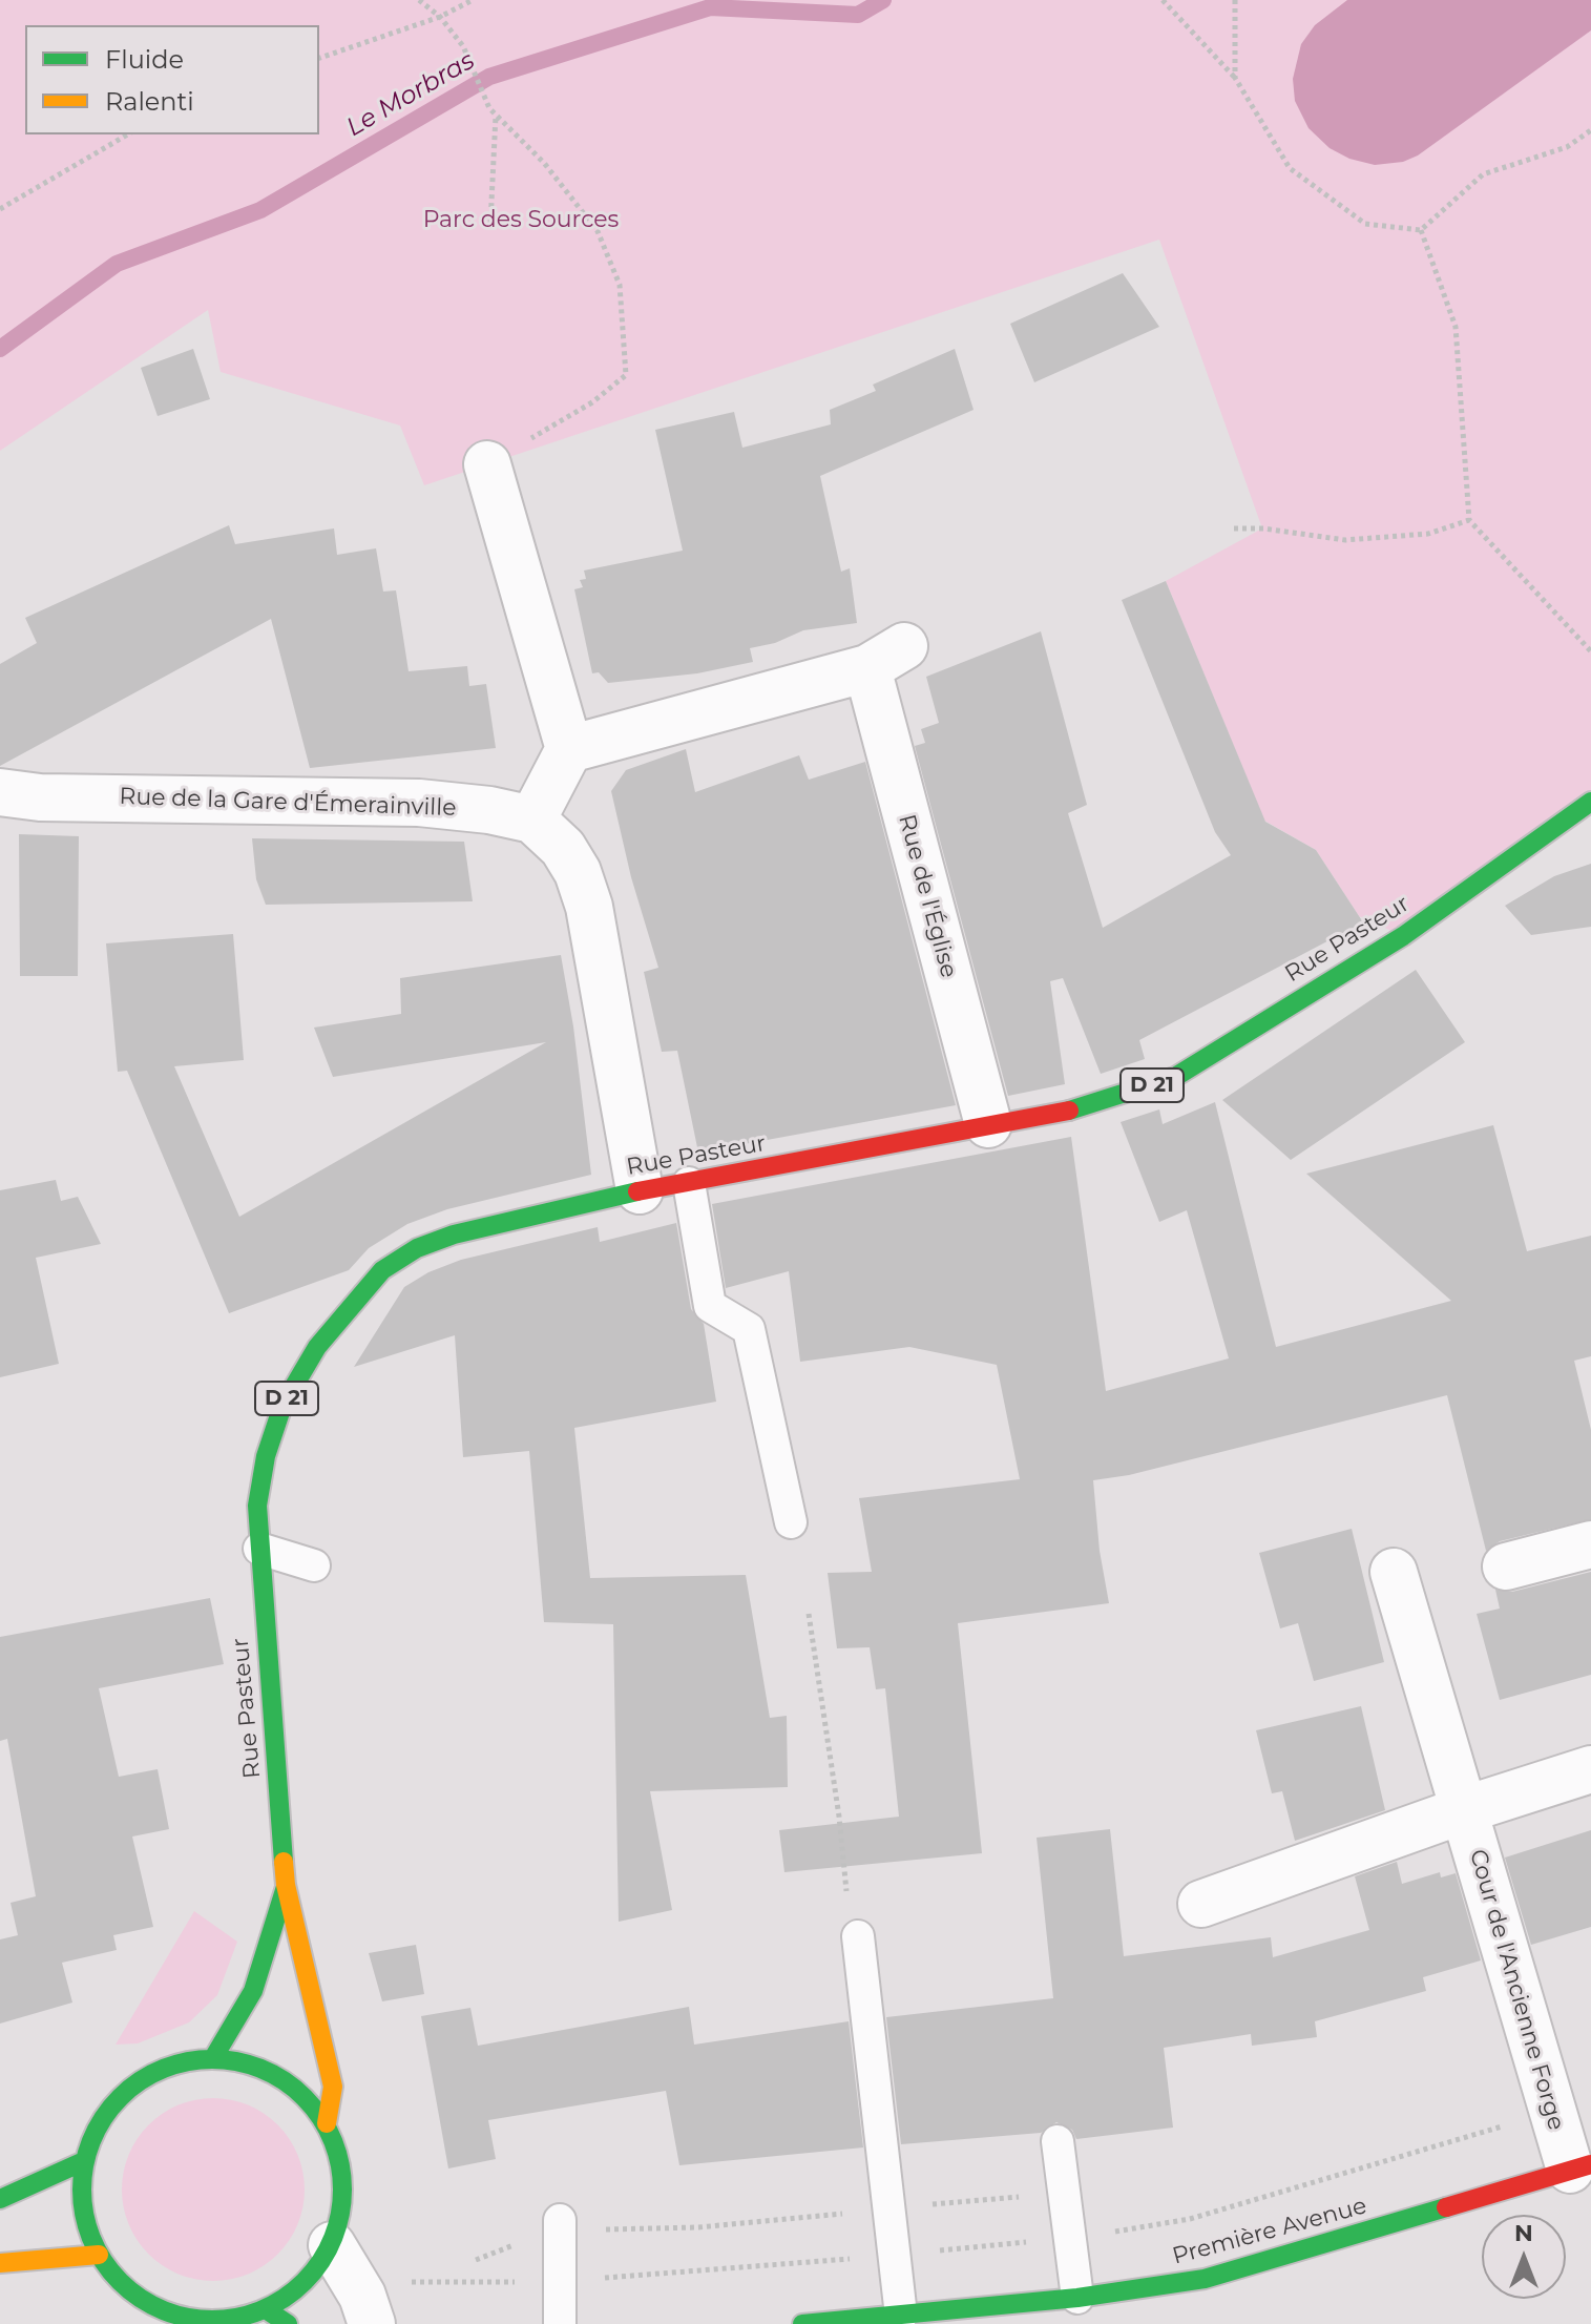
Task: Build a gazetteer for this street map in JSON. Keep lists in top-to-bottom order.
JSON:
{
  "streets": {
    "main road": ["Rue Pasteur", "D 21", "Première Avenue"],
    "street": ["Rue de la Gare d'Émerainville", "Rue de l'Église", "Cour de l'Ancienne Forge"]
  },
  "crossings": [
    ["Rue de l'Église", "Rue Pasteur"],
    ["Cour de l'Ancienne Forge", "Première Avenue"]
  ],
  "water": ["Le Morbras"],
  "parks": ["Parc des Sources"],
  "legend": ["Fluide", "Ralenti"],
  "north": "top"
}
